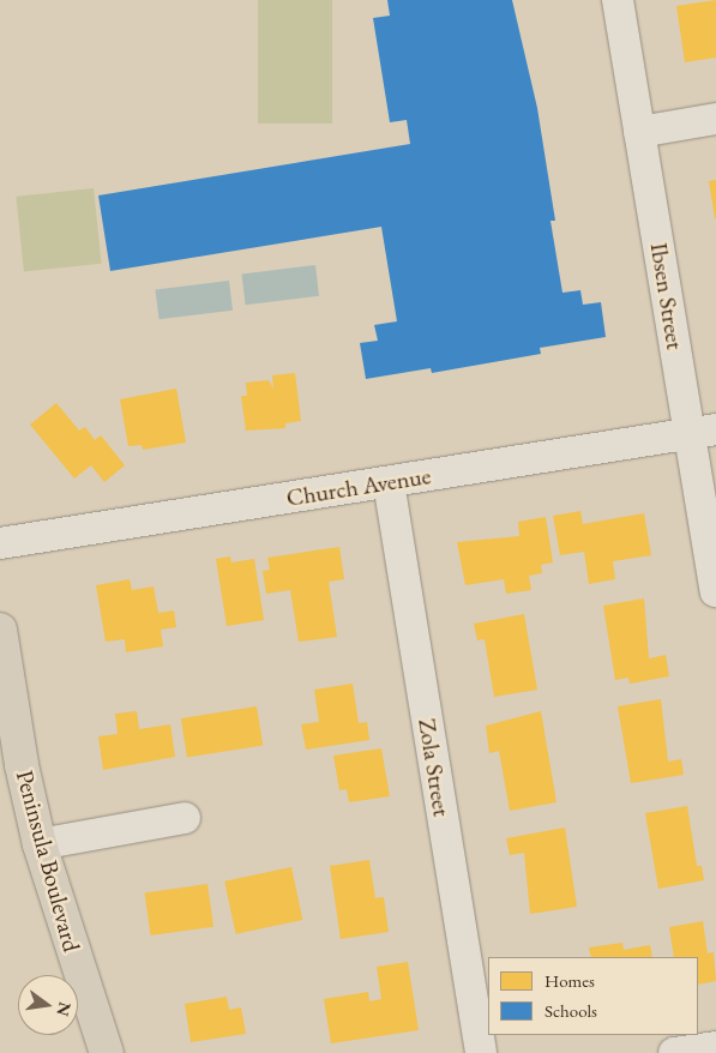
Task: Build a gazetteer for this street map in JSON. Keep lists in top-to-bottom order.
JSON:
{
  "streets": {
    "main road": ["Peninsula Boulevard"],
    "street": ["Ibsen Street", "Church Avenue", "Zola Street"]
  },
  "crossings": [
    ["Ibsen Street", "Church Avenue"],
    ["Church Avenue", "Zola Street"]
  ],
  "legend": ["Homes", "Schools"],
  "north": "right"
}
